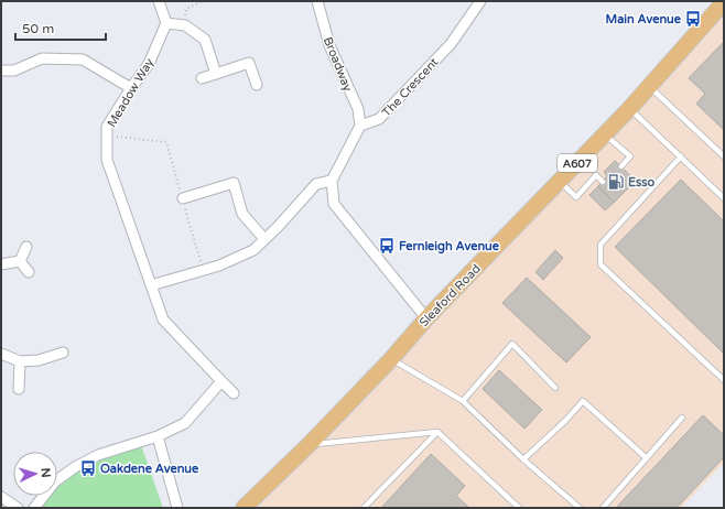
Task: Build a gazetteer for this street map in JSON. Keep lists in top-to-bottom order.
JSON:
{
  "streets": {
    "main road": ["A607", "Sleaford Road"],
    "street": ["Broadway", "The Crescent", "Meadow Way"]
  },
  "crossings": [
    ["Broadway", "The Crescent"]
  ],
  "places": {
    "bus stop": ["Main Avenue", "Fernleigh Avenue", "Oakdene Avenue"],
    "fuel station": ["Esso"]
  },
  "scale_bar": "50 m",
  "north": "right"
}
